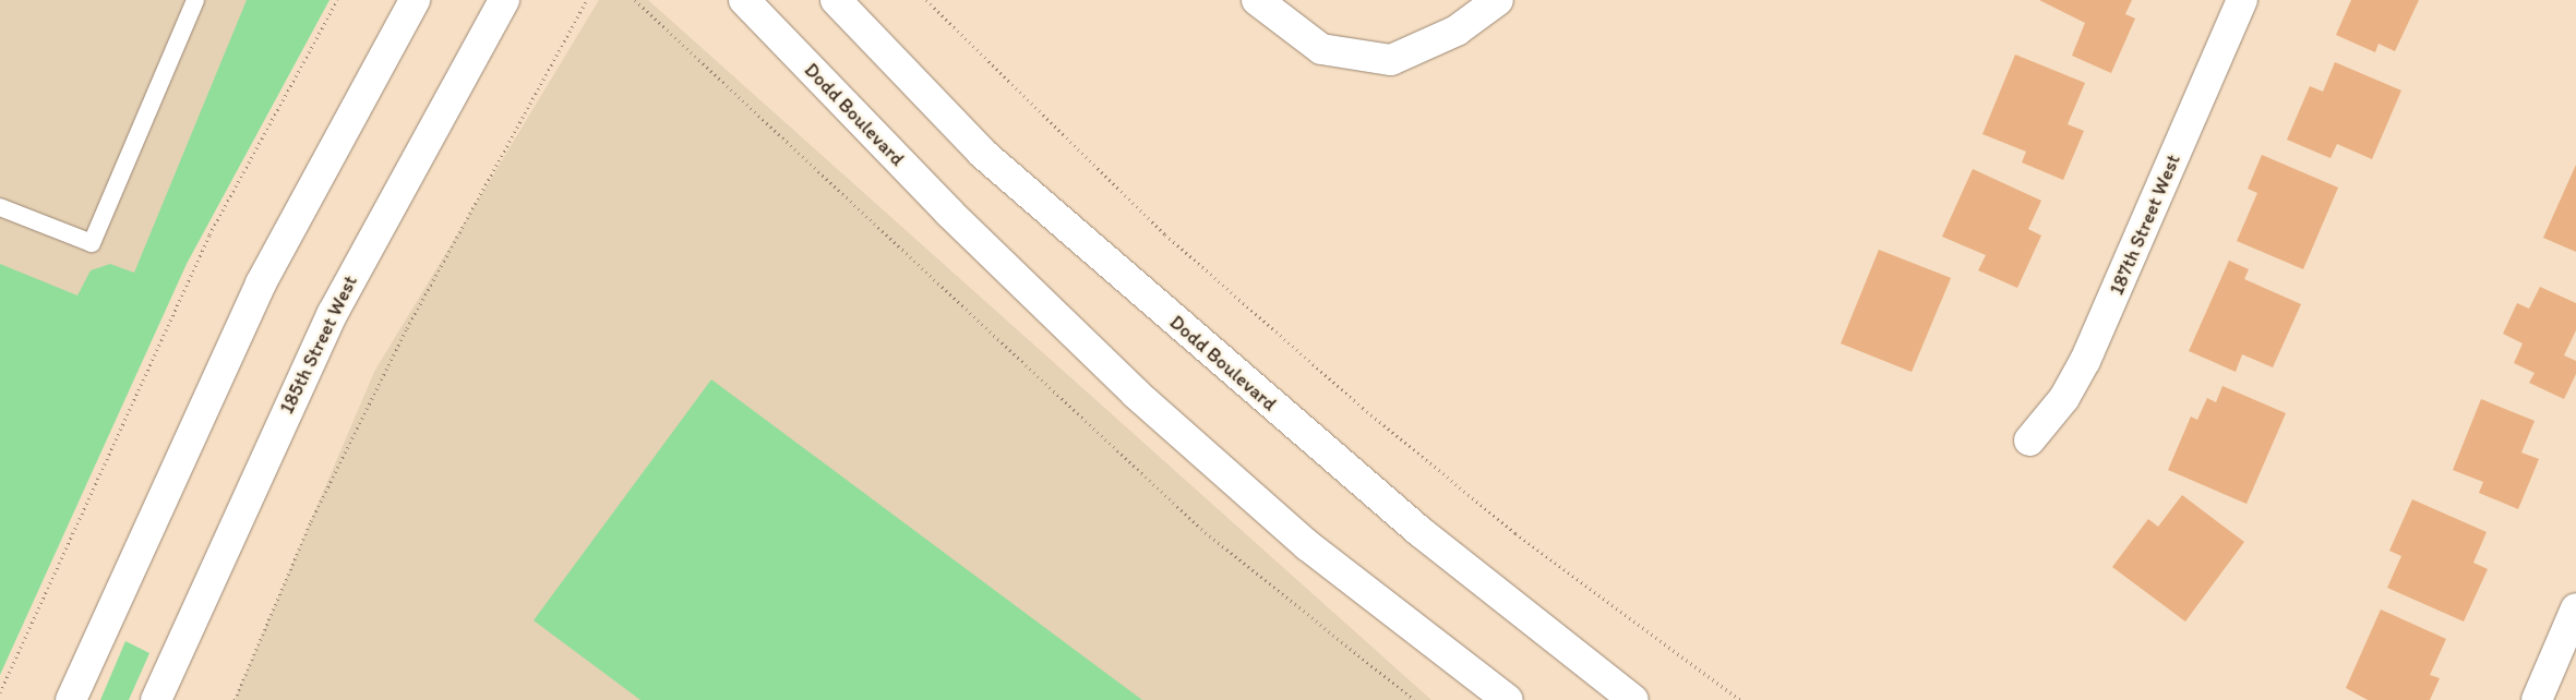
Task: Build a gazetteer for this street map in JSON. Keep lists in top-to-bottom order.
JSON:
{
  "streets": {
    "main road": ["Dodd Boulevard", "187th Street West", "185th Street West"]
  }
}
